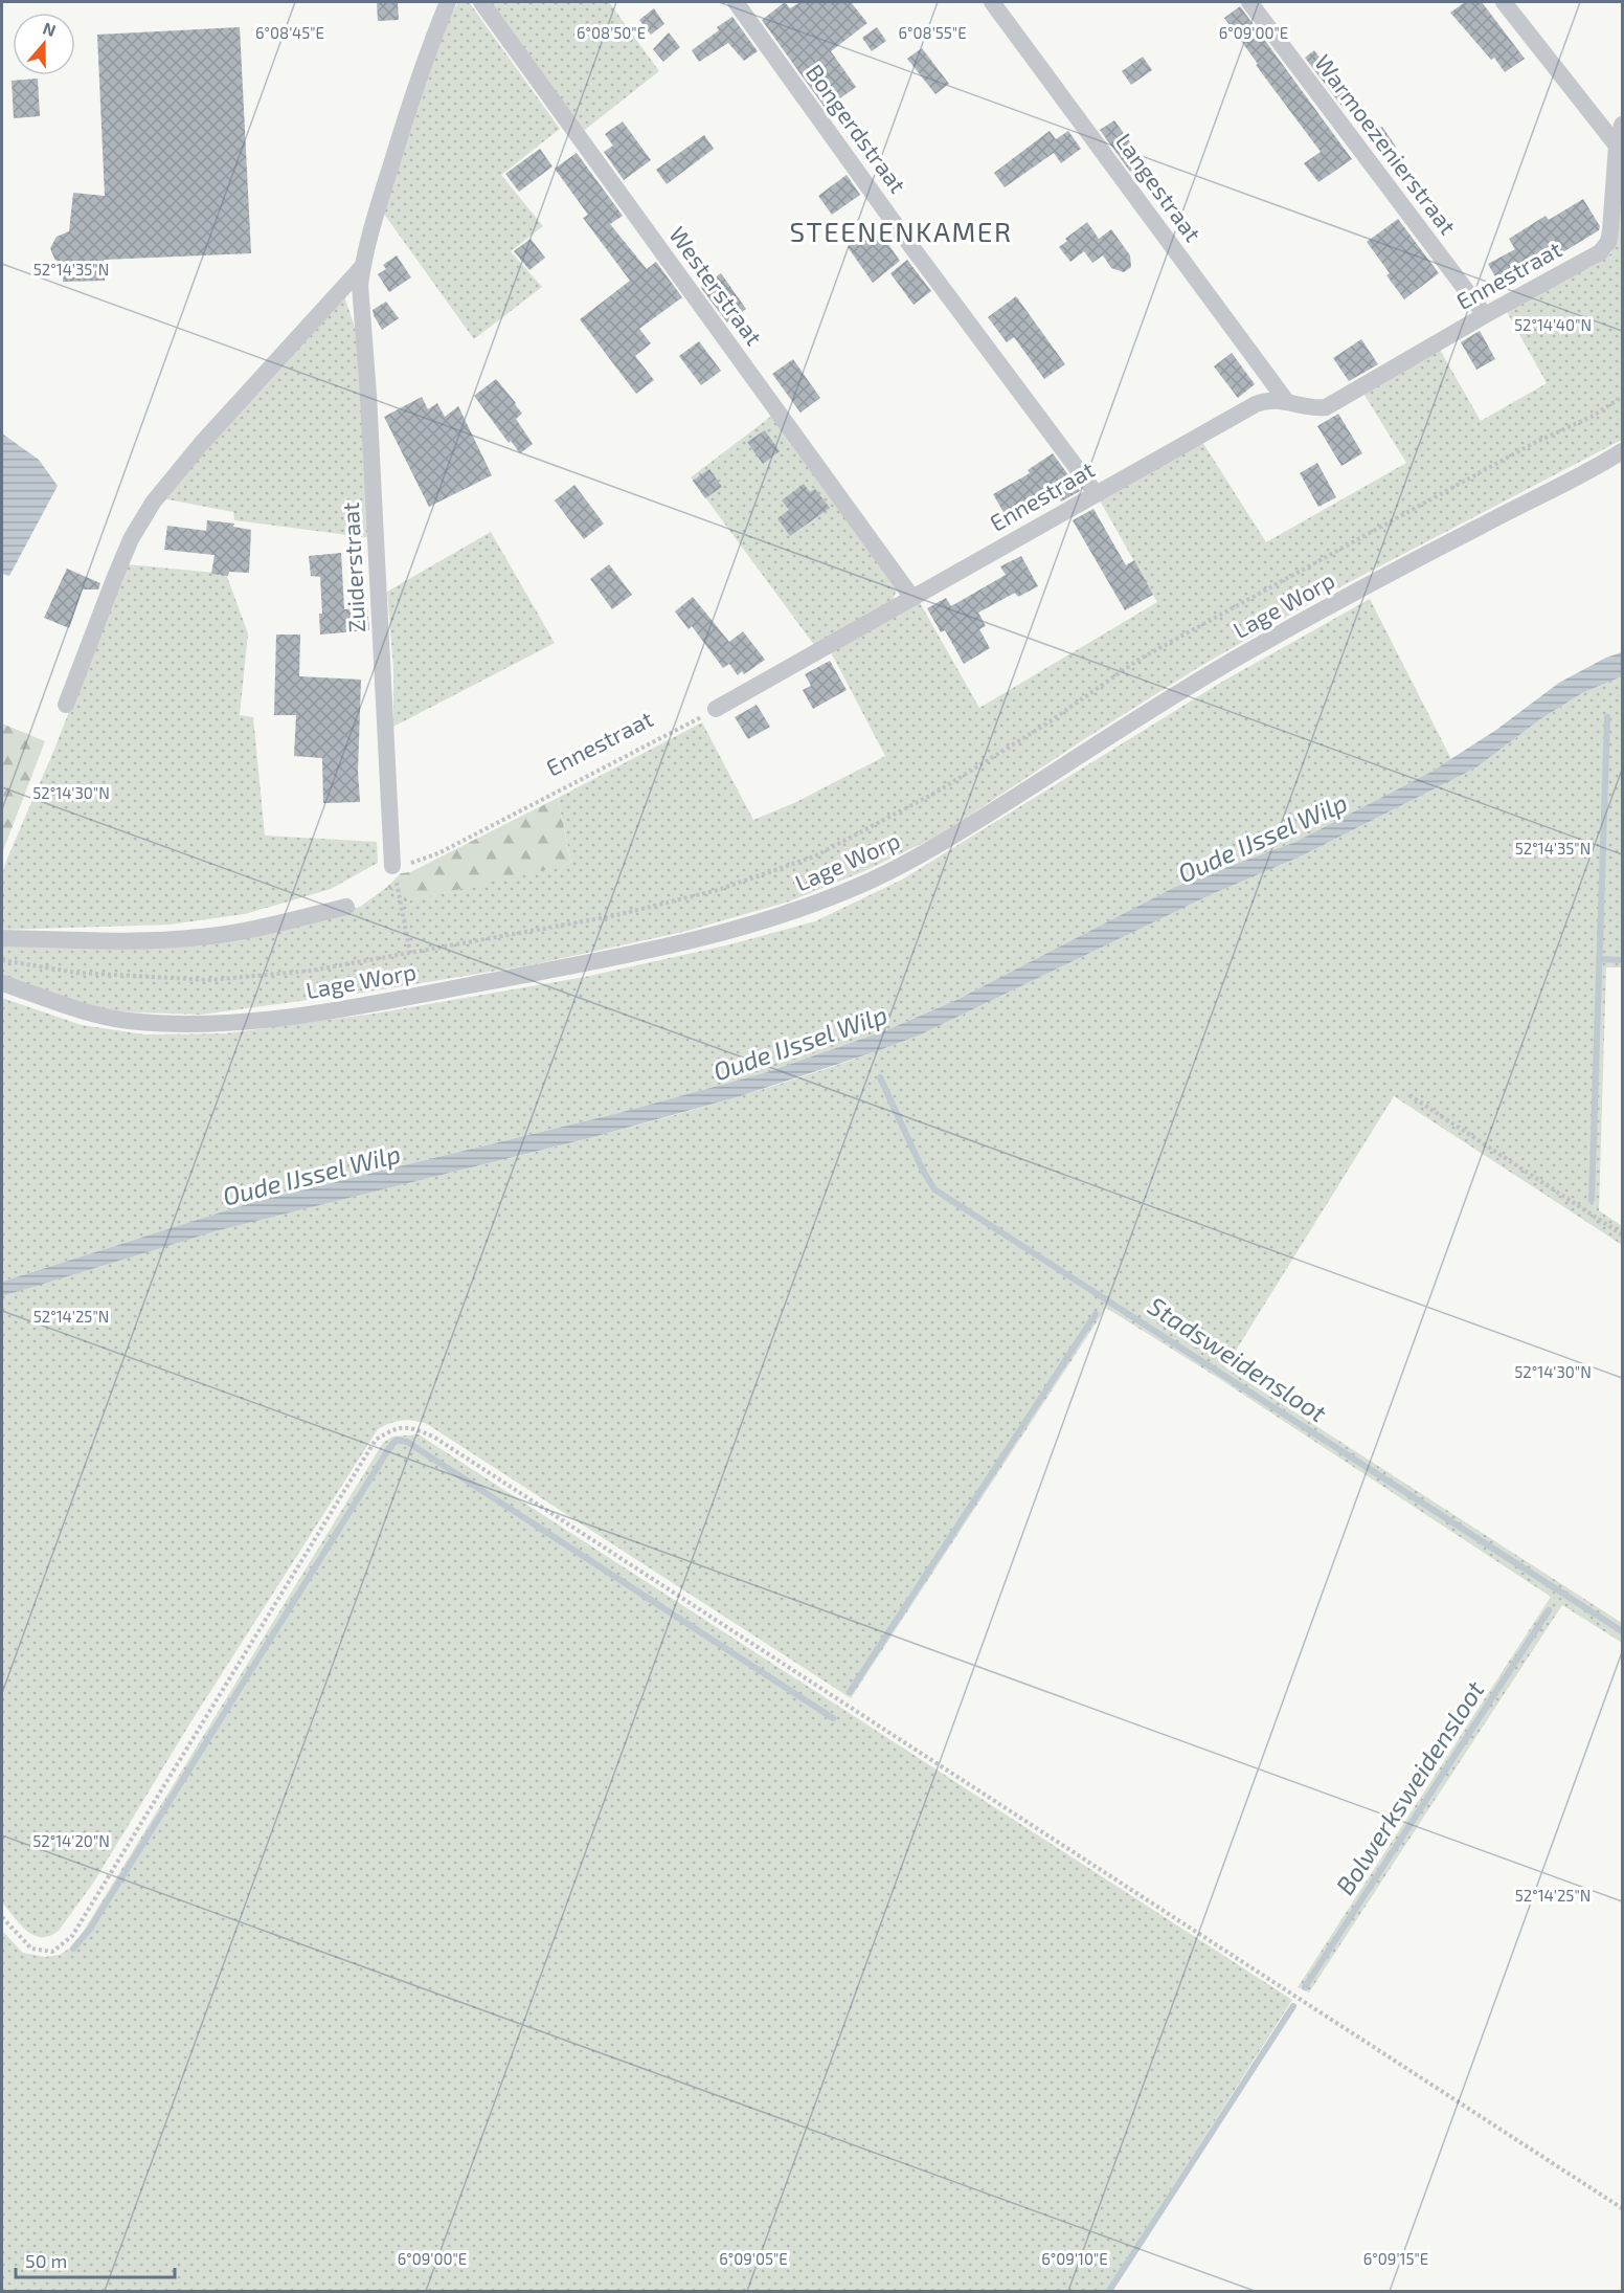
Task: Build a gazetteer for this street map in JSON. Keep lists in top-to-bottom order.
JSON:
{
  "streets": {
    "street": [
      "Bongerdstraat",
      "Warmoezenierstraat",
      "Langestraat",
      "Ennestraat",
      "Westerstraat",
      "Zuiderstraat",
      "Lage Worp"
    ]
  },
  "crossings": [
    ["Bongerdstraat", "Ennestraat"],
    ["Warmoezenierstraat", "Ennestraat"],
    ["Langestraat", "Ennestraat"],
    ["Ennestraat", "Westerstraat"],
    ["Ennestraat", "Zuiderstraat"]
  ],
  "districts": ["STEENENKAMER"],
  "water": ["Oude IJssel Wilp", "Stadsweidensloot", "Bolwerksweidensloot"],
  "scale_bar": "50 m",
  "north": "top",
  "coordinates": [
    "6°08'50\"E",
    "6°08'45\"E",
    "6°08'55\"E",
    "6°09'00\"E",
    "52°14'35\"N",
    "52°14'40\"N",
    "52°14'30\"N",
    "52°14'25\"N",
    "52°14'20\"N",
    "6°09'05\"E",
    "6°09'10\"E",
    "6°09'15\"E"
  ]
}
